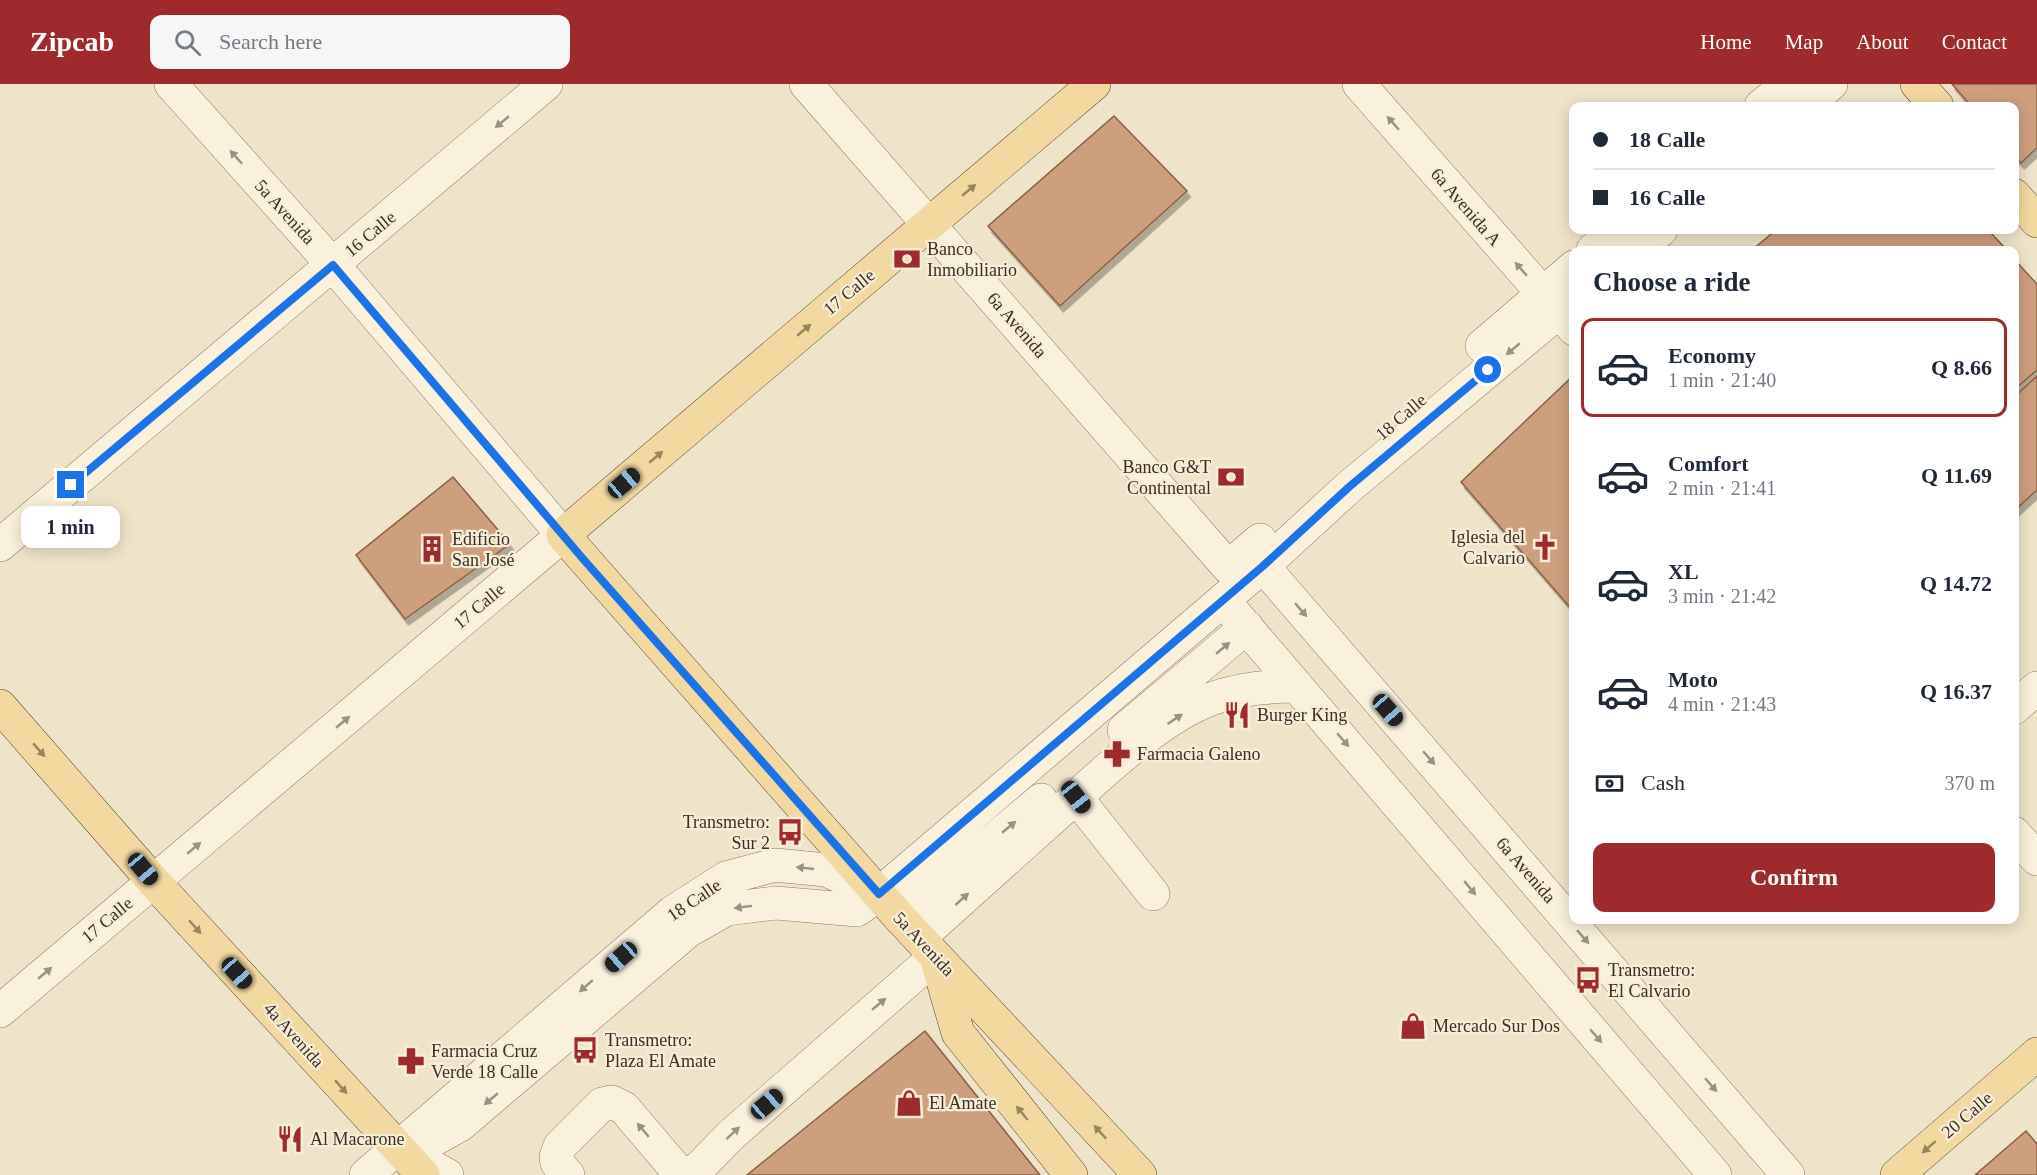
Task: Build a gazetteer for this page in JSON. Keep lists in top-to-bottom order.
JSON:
{
  "streets": {
    "main road": [
      "5a Avenida",
      "17 Calle",
      "4a Avenida",
      "20 Calle"
    ],
    "street": [
      "6a Avenida A",
      "16 Calle",
      "6a Avenida",
      "18 Calle"
    ]
  },
  "crossings": [
    ["6a Avenida A", "18 Calle"],
    ["5a Avenida", "16 Calle"],
    ["5a Avenida", "17 Calle"],
    ["5a Avenida", "18 Calle"],
    ["17 Calle", "6a Avenida"],
    ["17 Calle", "4a Avenida"],
    ["6a Avenida", "18 Calle"],
    ["18 Calle", "4a Avenida"]
  ],
  "one_way": [
    "6a Avenida A",
    "5a Avenida",
    "16 Calle",
    "17 Calle",
    "4a Avenida",
    "20 Calle"
  ],
  "places": {
    "bank": ["Banco Inmobiliario", "Banco G&T Continental"],
    "church": ["Iglesia del Calvario"],
    "building": ["Edificio San José"],
    "restaurant": ["Burger King", "Al Macarone"],
    "pharmacy": ["Farmacia Galeno", "Farmacia Cruz Verde 18 Calle"],
    "bus stop": ["Transmetro: Sur 2", "Transmetro: El Calvario", "Transmetro: Plaza El Amate"],
    "shop": ["Mercado Sur Dos", "El Amate"]
  },
  "page": {
    "header": "Zipcab",
    "search": "Search here",
    "nav": [
      "Home",
      "Map",
      "About",
      "Contact"
    ],
    "banner": ["18 Calle", "16 Calle"],
    "heading": "Choose a ride",
    "list": [
      {
        "name": "Economy",
        "note": "1 min · 21:40",
        "value": "Q 8.66"
      },
      {
        "name": "Comfort",
        "note": "2 min · 21:41",
        "value": "Q 11.69"
      },
      {
        "name": "XL",
        "note": "3 min · 21:42",
        "value": "Q 14.72"
      },
      {
        "name": "Moto",
        "note": "4 min · 21:43",
        "value": "Q 16.37"
      }
    ],
    "bubble": "1 min",
    "pay": ["Cash", "370 m"],
    "buttons": "Confirm"
  }
}
